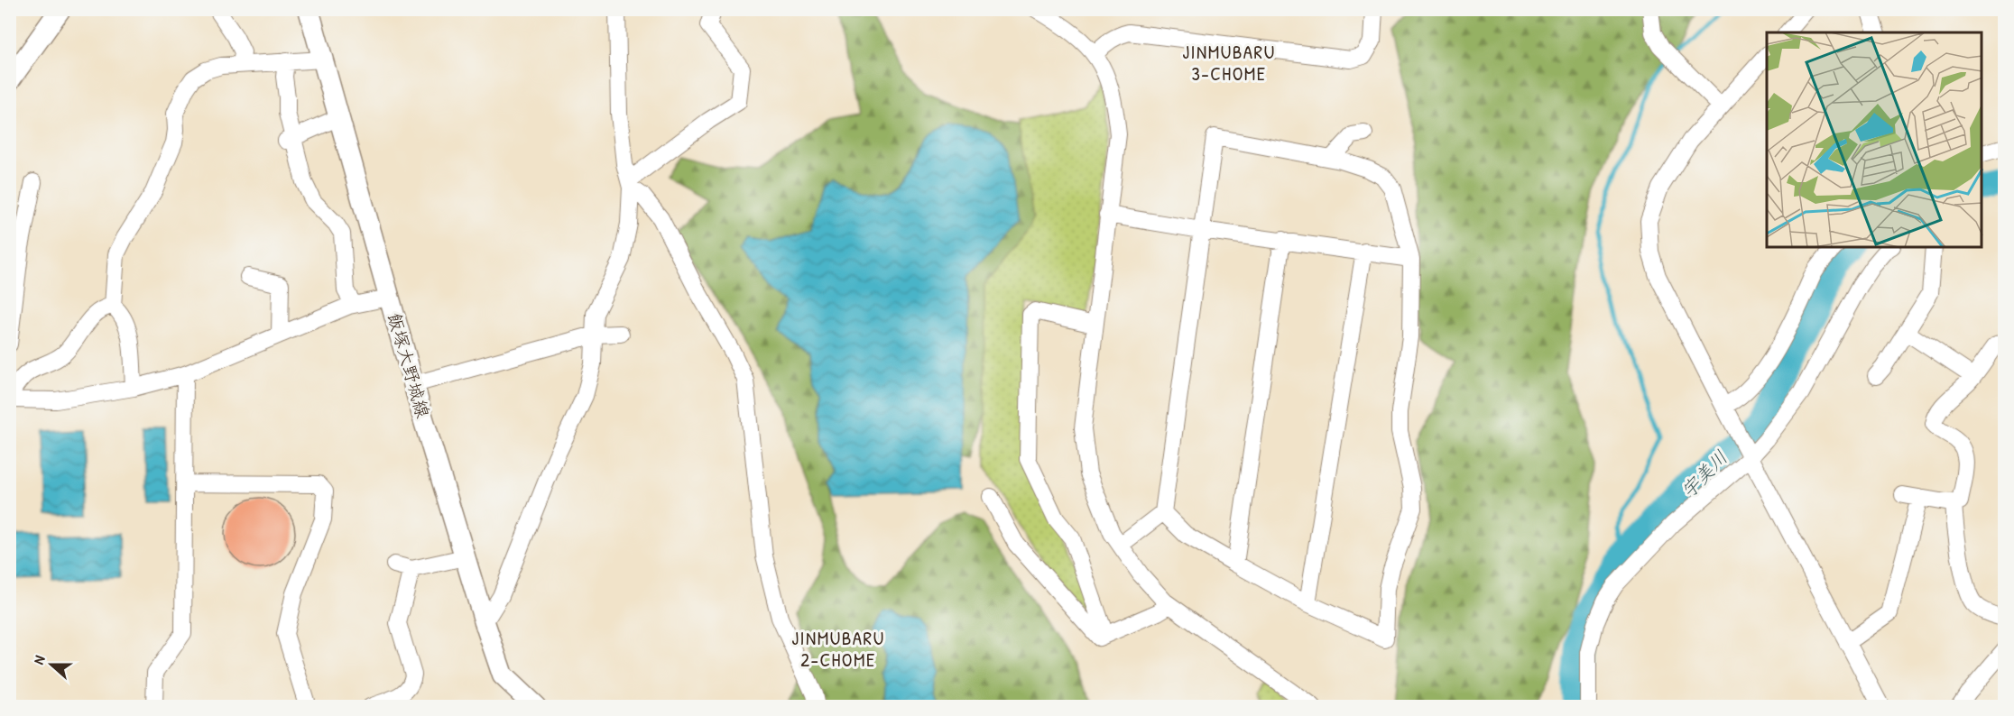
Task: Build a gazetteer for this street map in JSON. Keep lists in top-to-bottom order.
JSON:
{
  "streets": {
    "main road": ["飯塚大野城線"]
  },
  "districts": ["JINMUBARU 3-CHOME", "JINMUBARU 2-CHOME"],
  "water": ["宇美川"],
  "north": "left"
}
